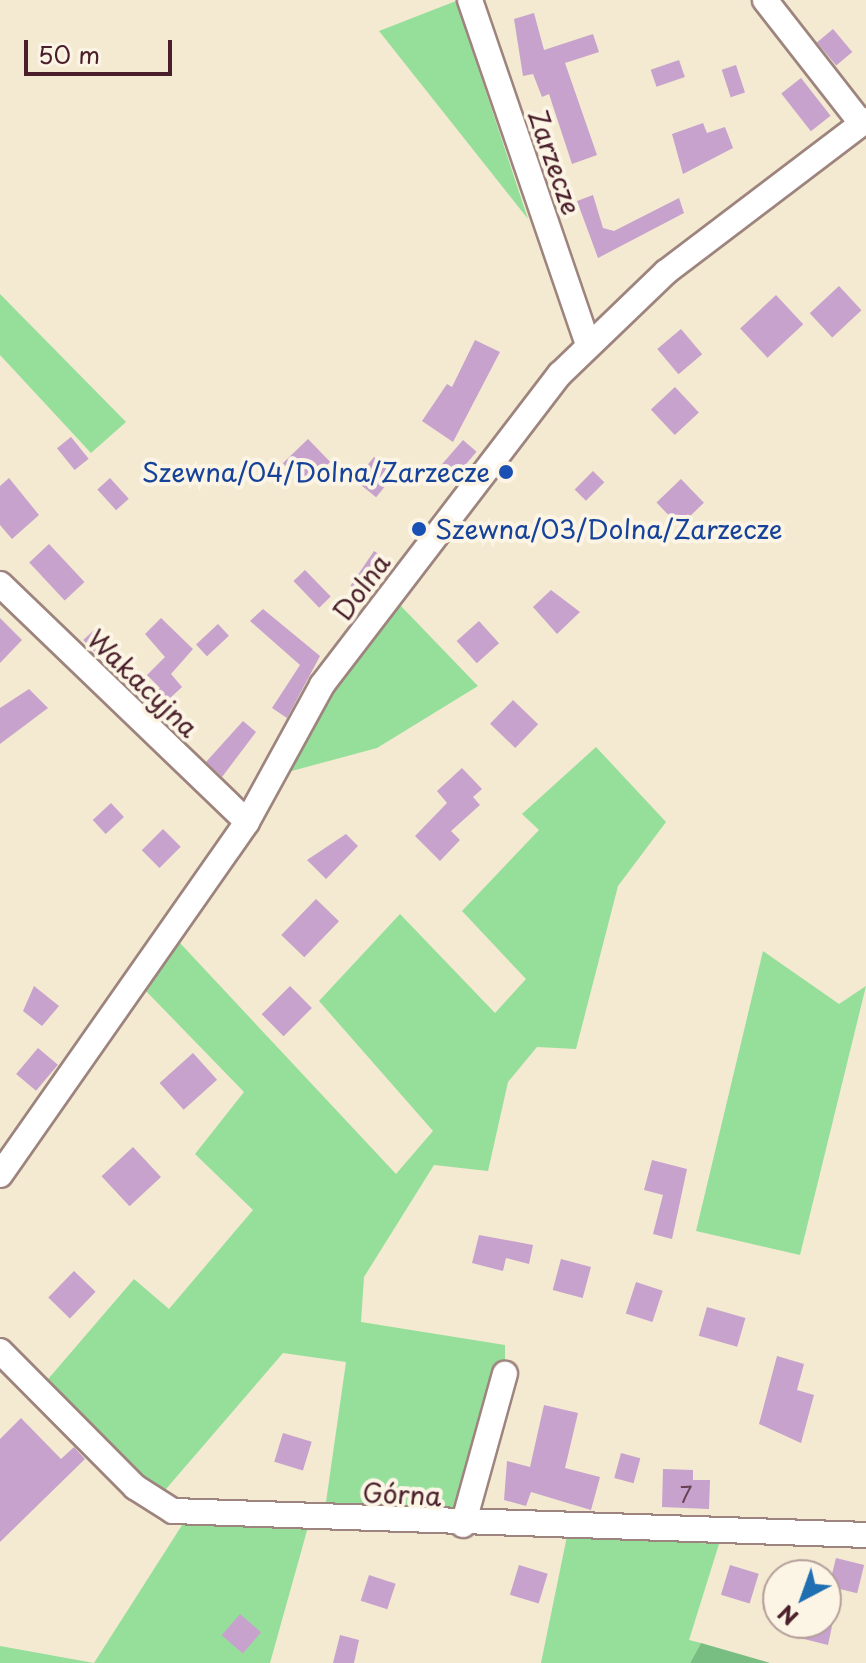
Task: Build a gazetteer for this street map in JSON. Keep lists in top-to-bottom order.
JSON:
{
  "streets": {
    "street": [
      "Zarzecze",
      "Dolna",
      "Wakacyjna",
      "Górna"
    ]
  },
  "crossings": [
    ["Zarzecze", "Dolna"],
    ["Dolna", "Wakacyjna"]
  ],
  "places": ["Szewna/04/Dolna/Zarzecze", "Szewna/03/Dolna/Zarzecze"],
  "house_numbers": ["7"],
  "scale_bar": "50 m",
  "north": "bottom left"
}
